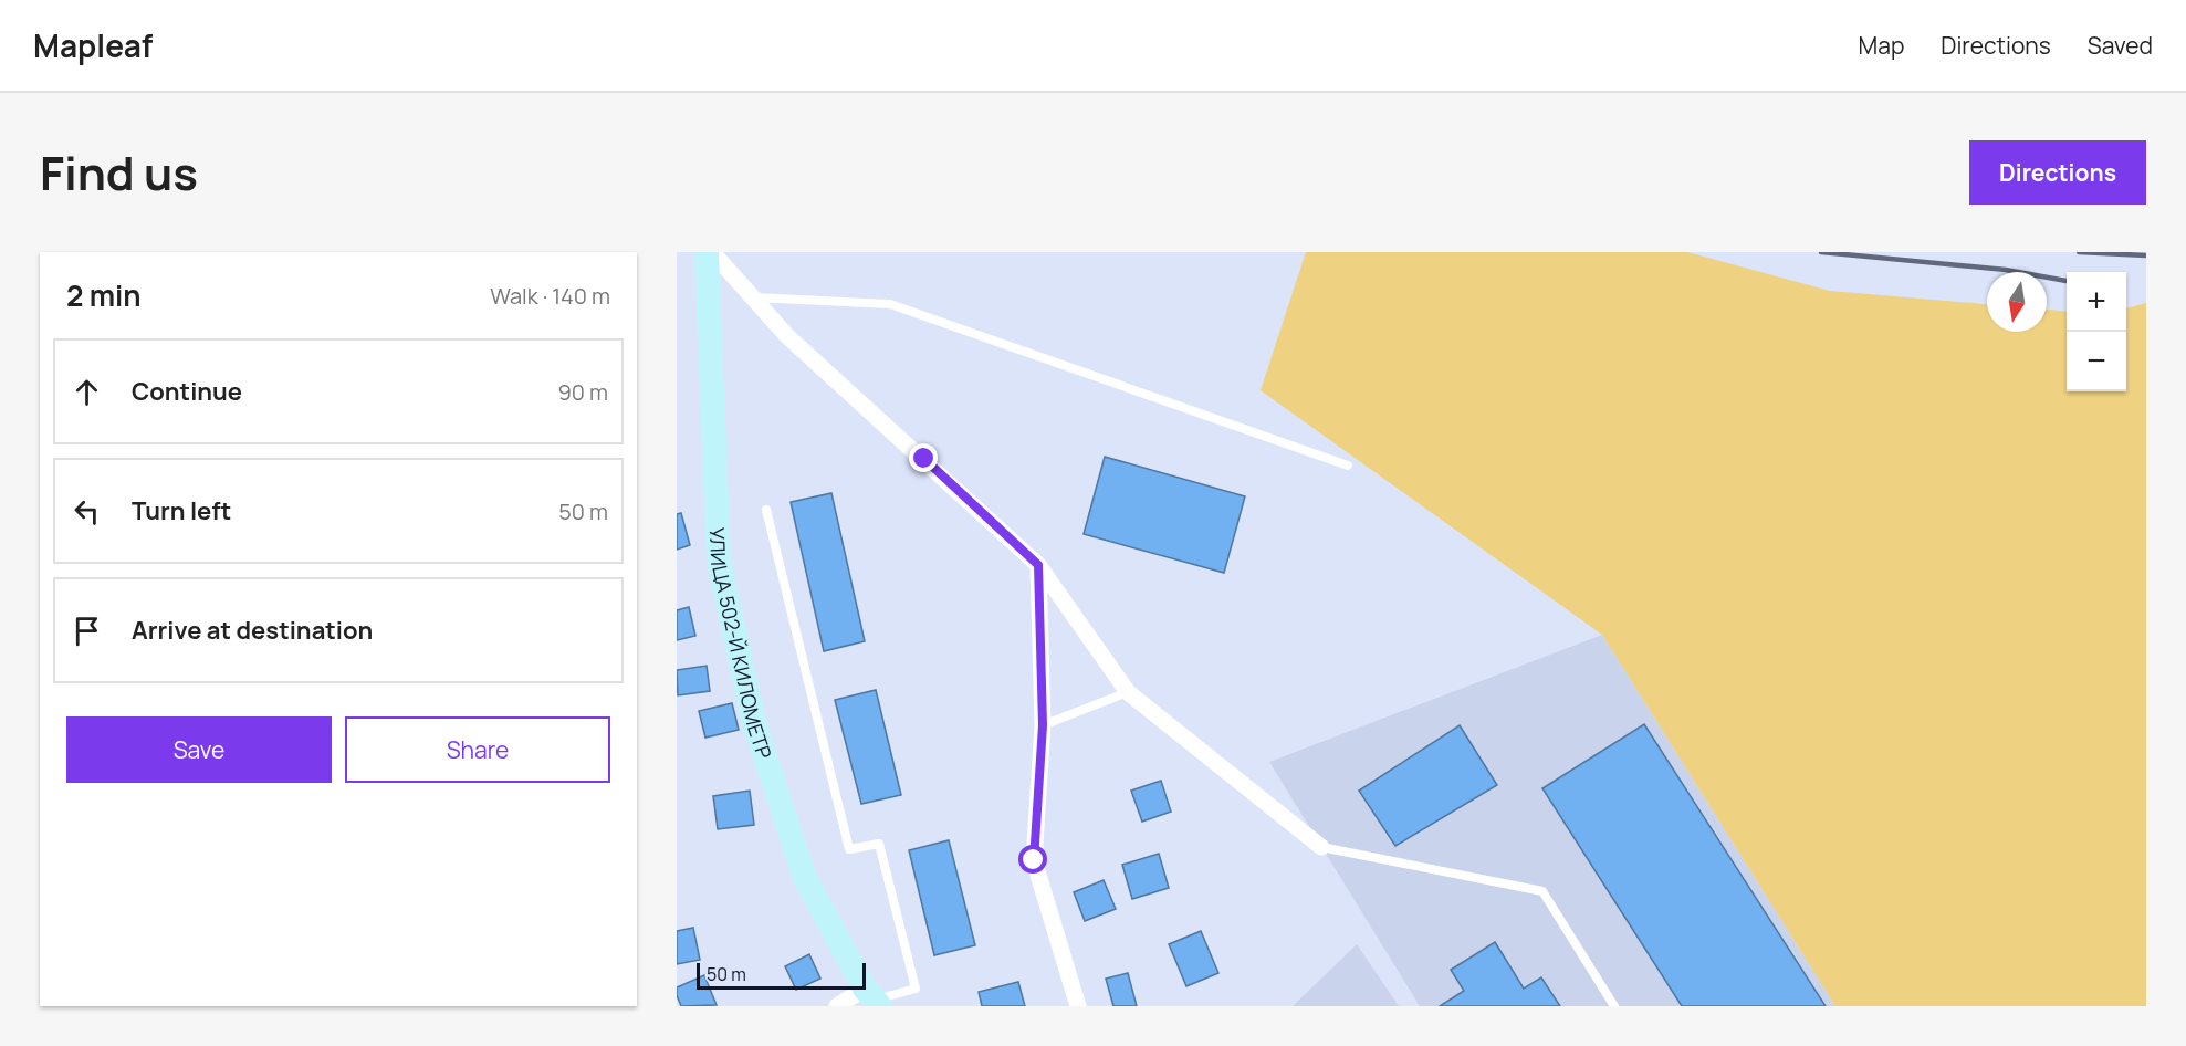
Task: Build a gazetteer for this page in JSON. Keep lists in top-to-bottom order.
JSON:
{
  "streets": {
    "street": ["УЛИЦА 502-Й КИЛОМЕТР"]
  },
  "scale_bar": "50 m",
  "north": "bottom",
  "page": {
    "header": "Mapleaf",
    "nav": ["Map", "Directions", "Saved"],
    "title": "Find us",
    "buttons": [
      "Directions",
      ["Save", "Share"]
    ],
    "heading": ["2 min", "Walk · 140 m"],
    "map_buttons": ["+", "−"],
    "list": [
      ["Continue", "90 m"],
      ["Turn left", "50 m"],
      "Arrive at destination"
    ],
    "scale": "50 m"
  }
}
